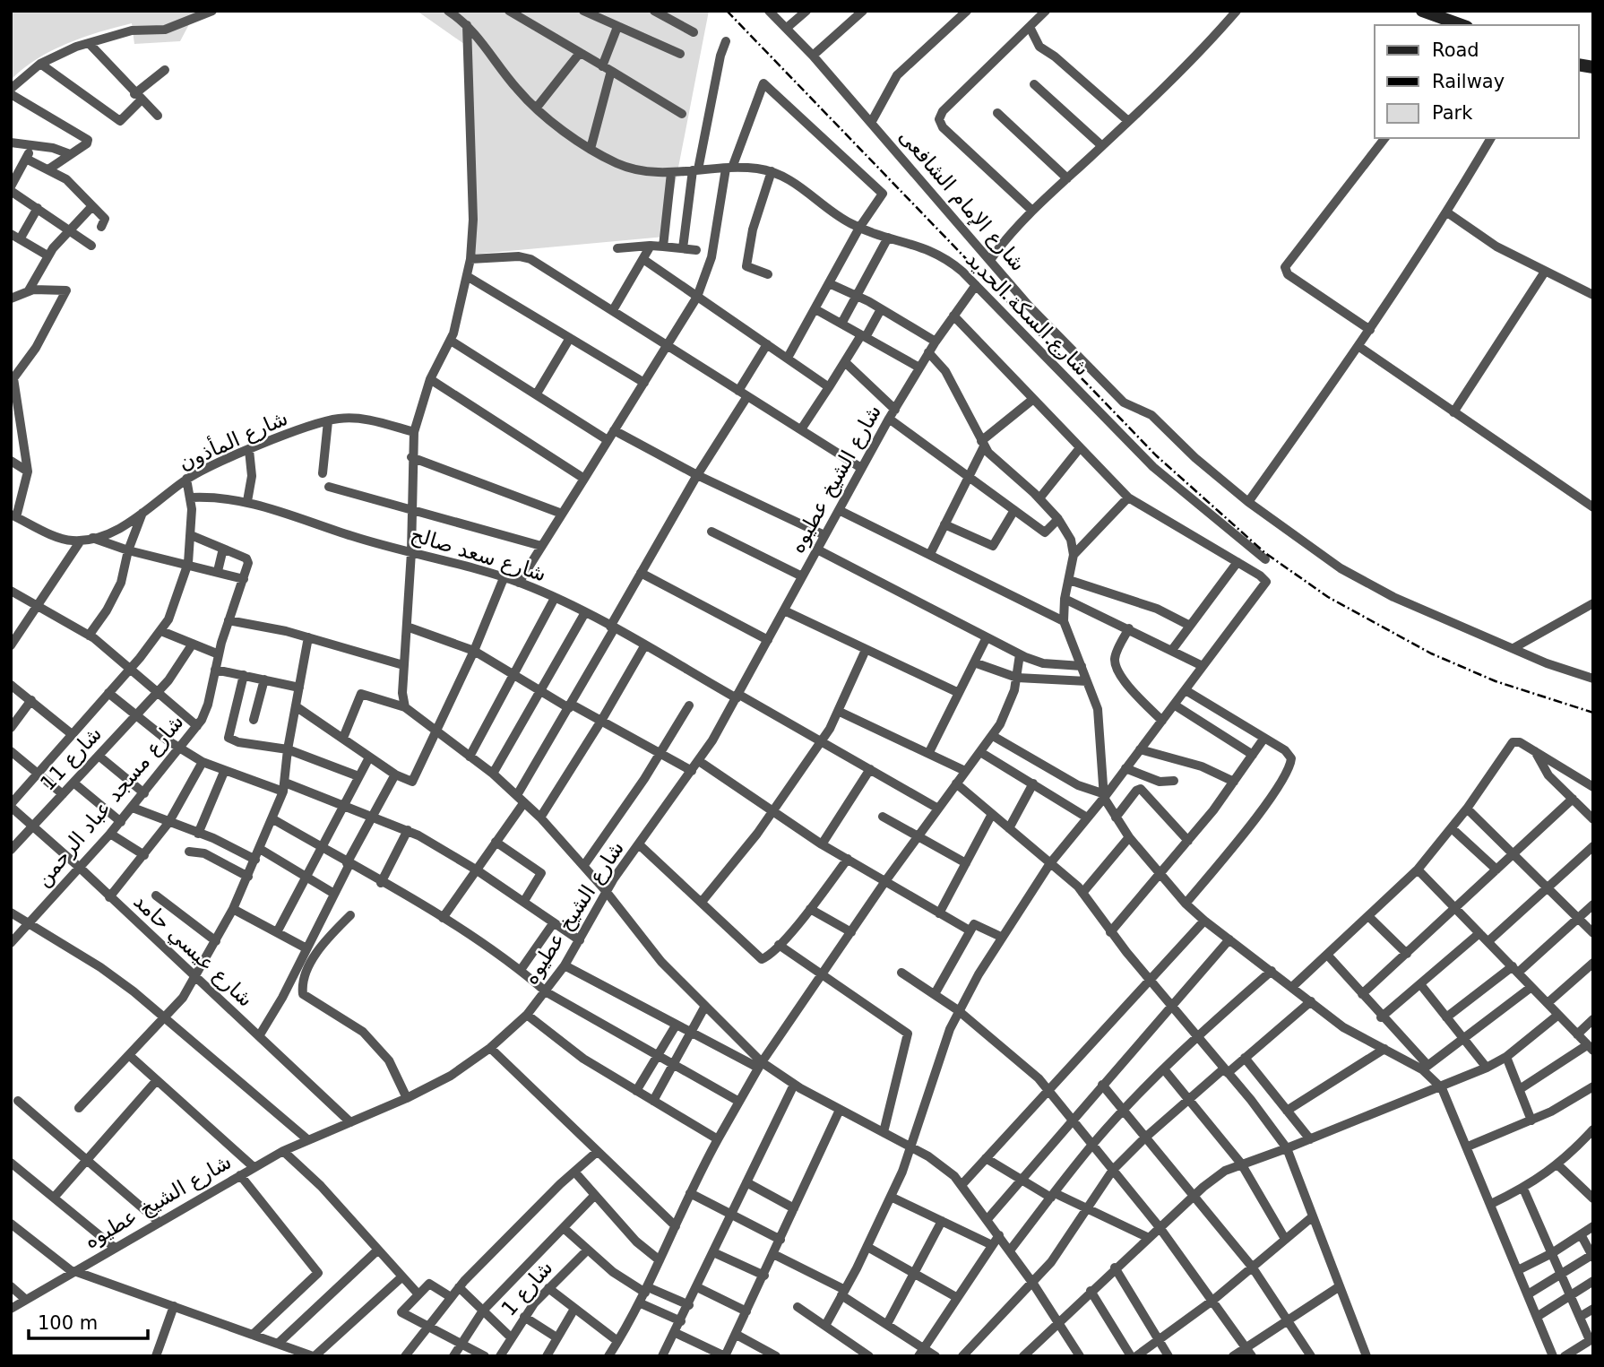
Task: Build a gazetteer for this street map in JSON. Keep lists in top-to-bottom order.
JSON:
{
  "streets": {
    "street": [
      "شارع الإمام الشافعى",
      "شارع السكة الحديد",
      "شارع المأذون",
      "شارع الشيخ عطيوه",
      "شارع سعد صالح",
      "شارع 11",
      "شارع مسجد عباد الرحمن",
      "شارع عيسي حامد",
      "شارع 1"
    ]
  },
  "crossings": [
    ["شارع السكة الحديد", "شارع الشيخ عطيوه"],
    ["شارع الشيخ عطيوه", "شارع سعد صالح"],
    ["شارع الشيخ عطيوه", "شارع عيسي حامد"],
    ["شارع 11", "شارع عيسي حامد"],
    ["شارع مسجد عباد الرحمن", "شارع عيسي حامد"]
  ],
  "legend": ["Road", "Railway", "Park"],
  "scale_bar": "100 m"
}
